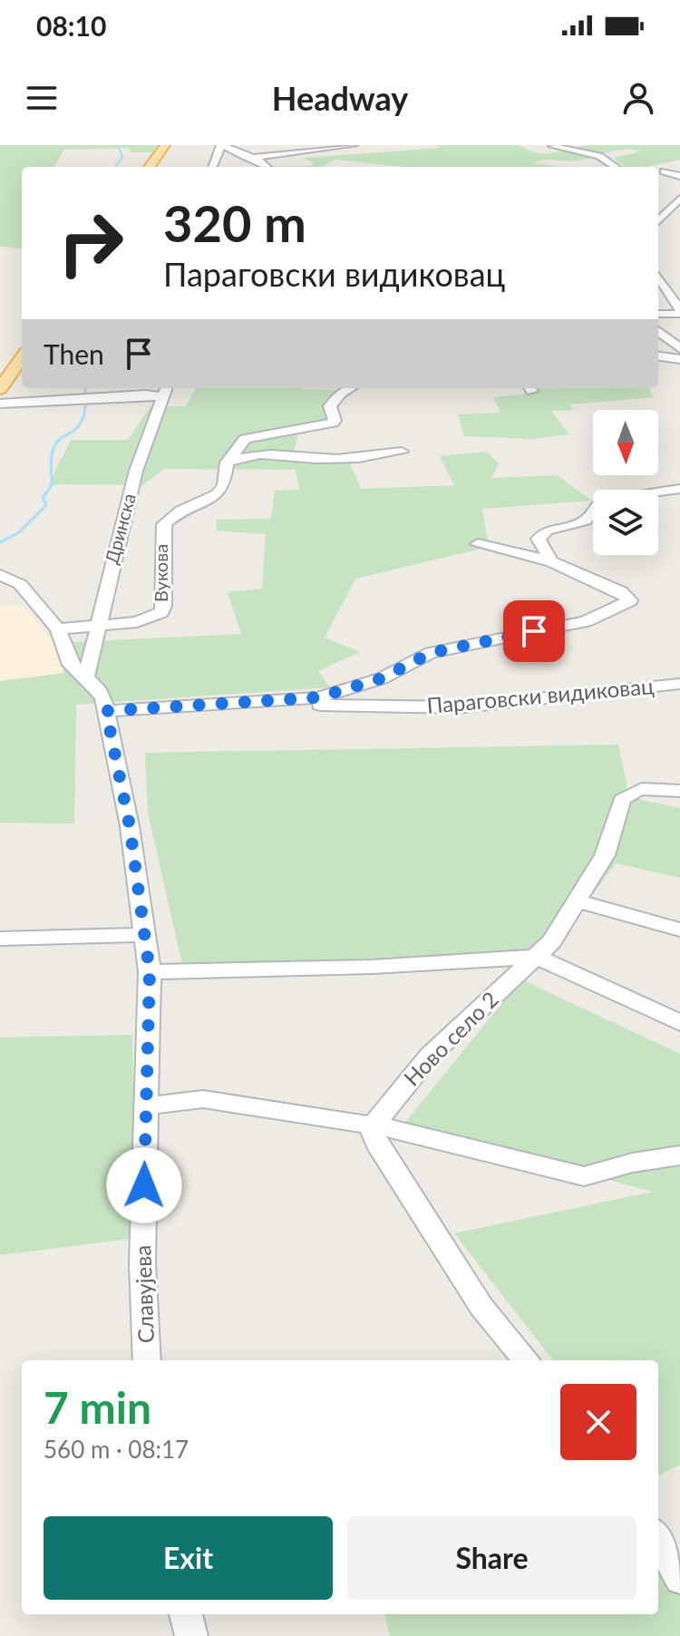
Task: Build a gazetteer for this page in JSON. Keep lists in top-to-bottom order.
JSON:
{
  "streets": {
    "street": [
      "Дринска",
      "Вукова",
      "Параговски видиковац",
      "Ново село 2",
      "Славујева"
    ]
  },
  "crossings": [
    ["Дринска", "Вукова"],
    ["Дринска", "Славујева"],
    ["Вукова", "Славујева"],
    ["Параговски видиковац", "Славујева"]
  ],
  "north": "bottom",
  "page": {
    "status": "08:10",
    "header": "Headway",
    "turn": ["320 m", "Параговски видиковац"],
    "then": "Then",
    "heading": ["7 min", "560 m · 08:17"],
    "buttons": ["Exit", "Share"]
  }
}
